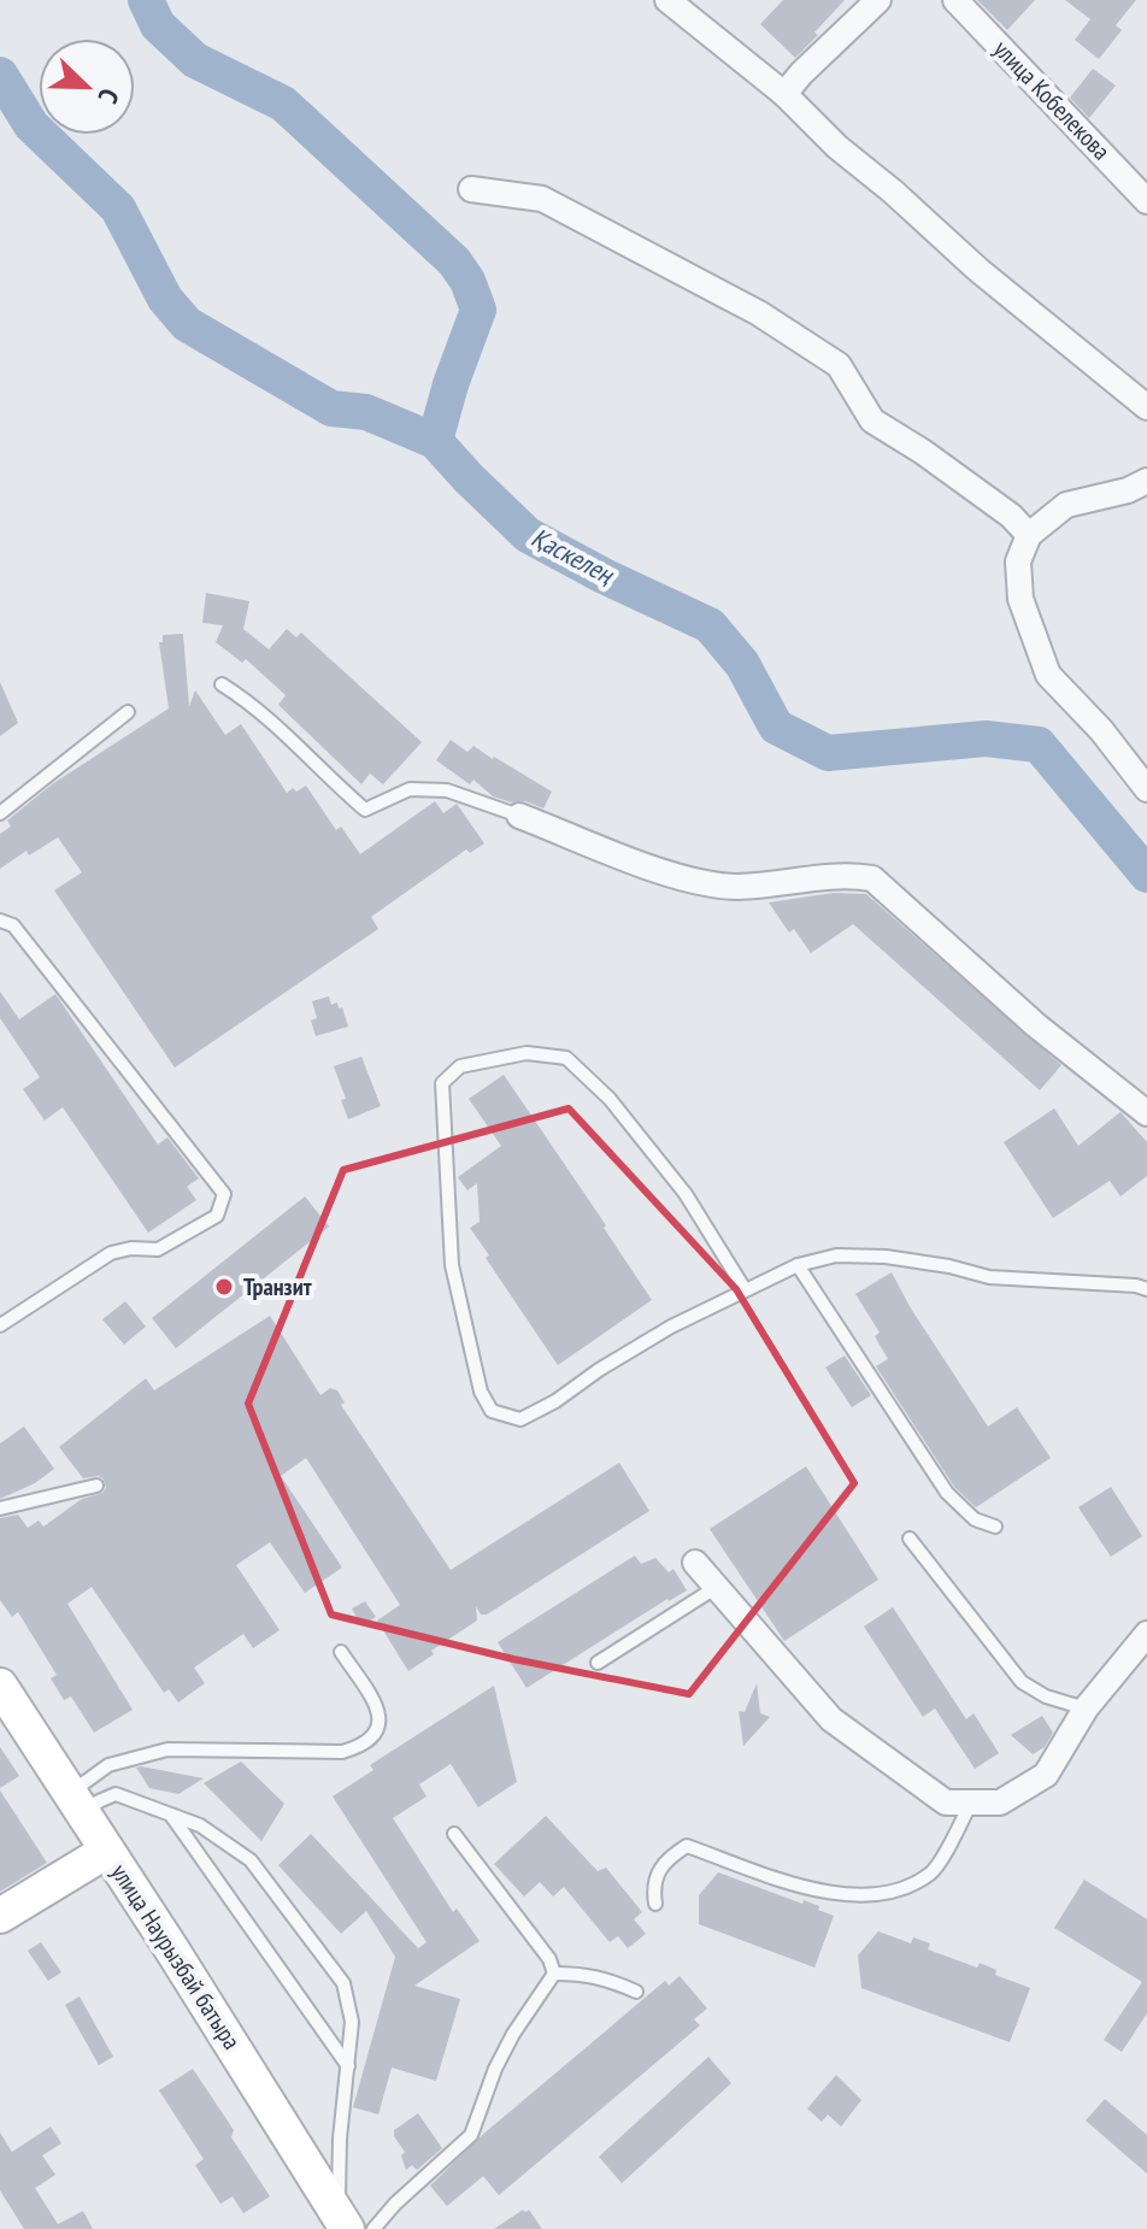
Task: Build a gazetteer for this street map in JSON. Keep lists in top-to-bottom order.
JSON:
{
  "streets": {
    "main road": ["улица Наурызбай батыра"],
    "street": ["улица Кобелекова"]
  },
  "water": ["Қаскелең"],
  "places": ["Транзит"],
  "north": "bottom right"
}
